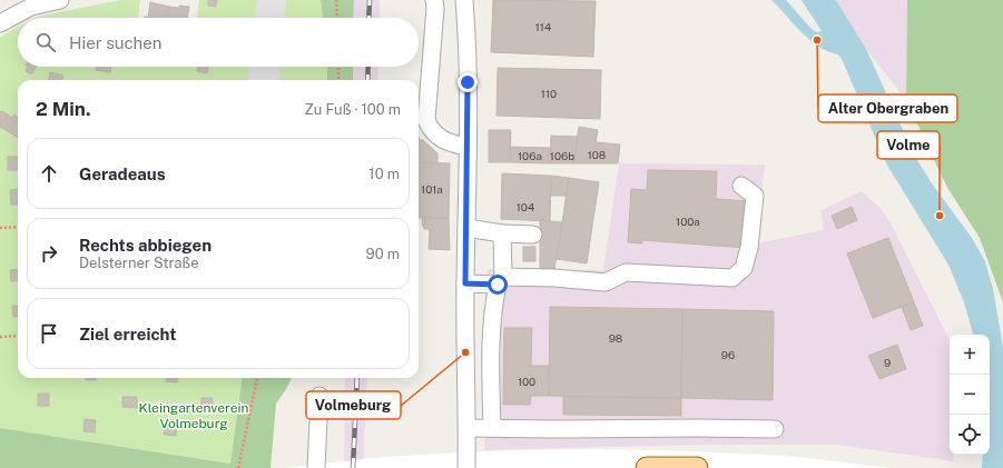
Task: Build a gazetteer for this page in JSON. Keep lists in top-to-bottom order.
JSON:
{
  "parks": ["Kleingartenverein Volmeburg"],
  "places": ["Alter Obergraben", "Volme", "Volmeburg"],
  "house_numbers": [
    "114",
    "110",
    "108",
    "106a",
    "106b",
    "101a",
    "104",
    "100a",
    "98",
    "96",
    "9",
    "100"
  ],
  "page": {
    "search": "Hier suchen",
    "heading": ["2 Min.", "Zu Fuß · 100 m"],
    "list": [
      ["Geradeaus", "10 m"],
      ["Rechts abbiegen", "Delsterner Straße", "90 m"],
      "Ziel erreicht"
    ],
    "map_buttons": ["+", "−"]
  }
}
